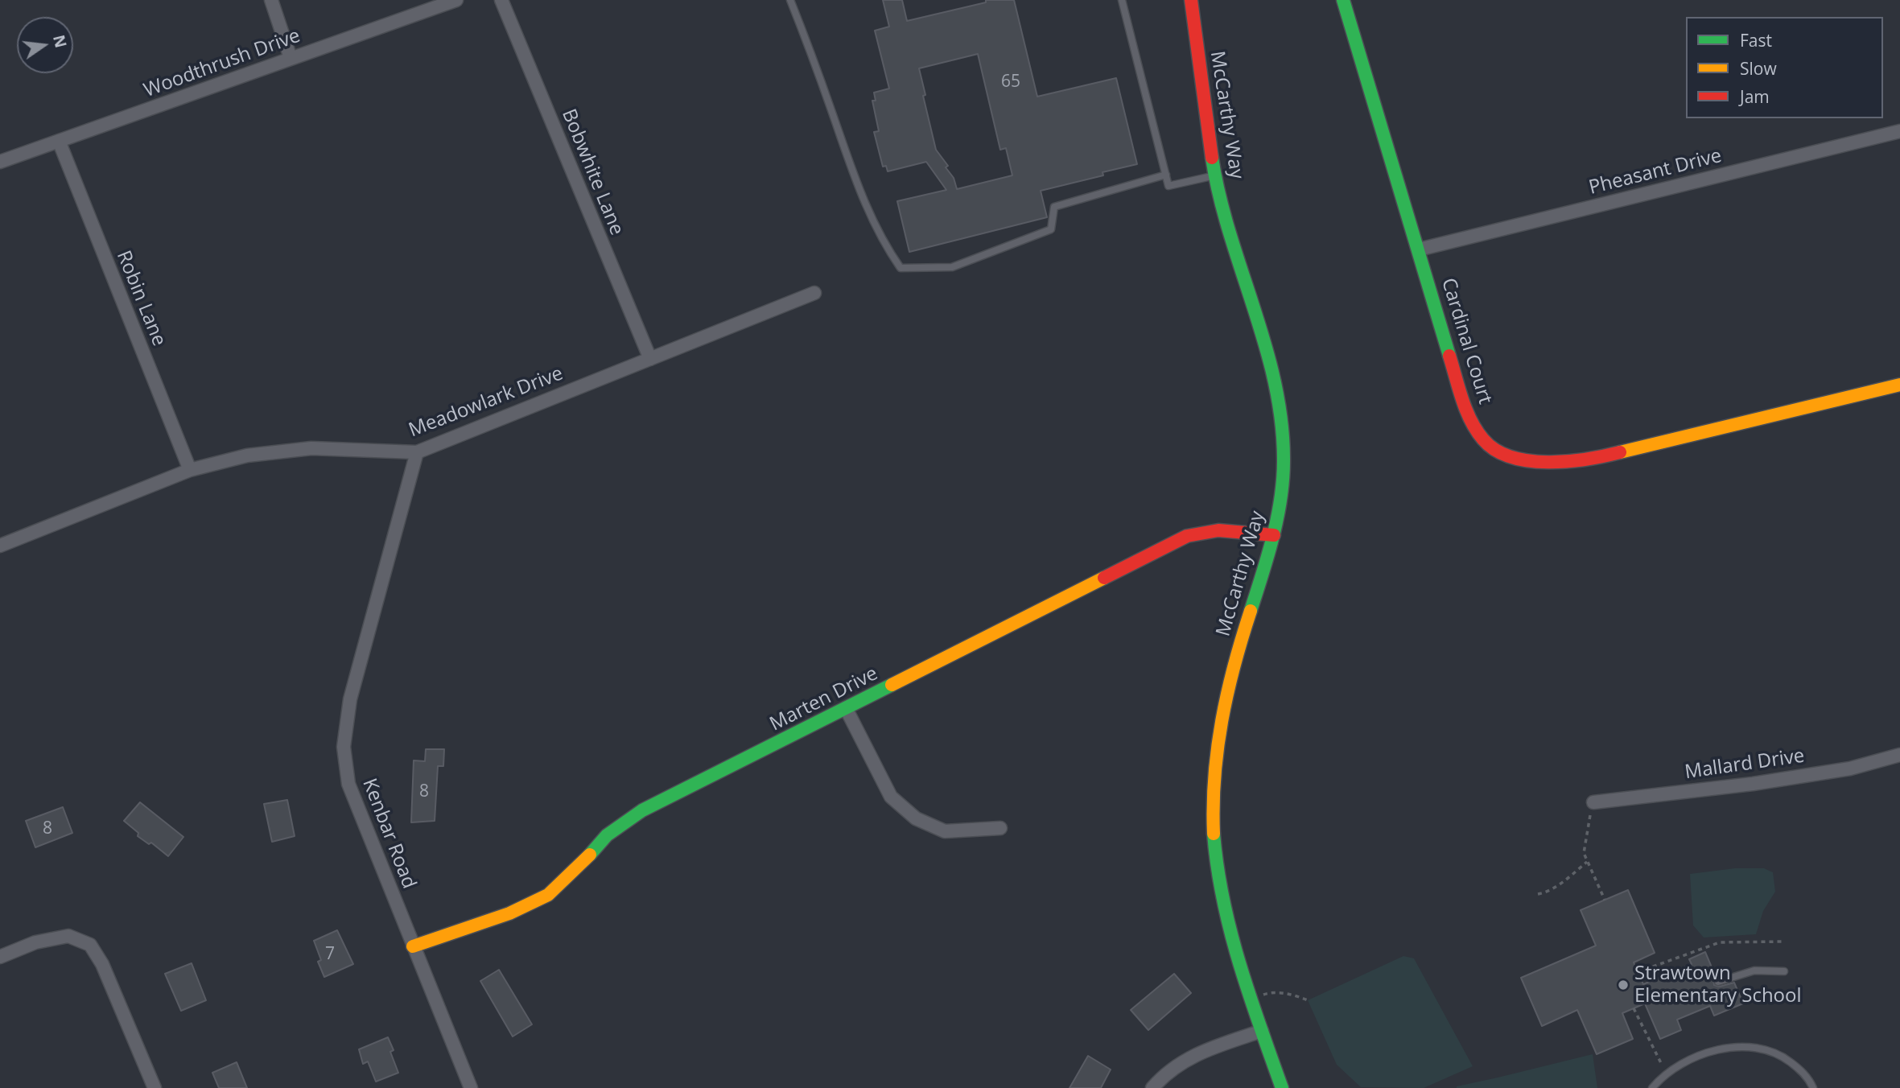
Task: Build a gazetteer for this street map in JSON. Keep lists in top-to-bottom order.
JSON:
{
  "streets": {
    "street": [
      "Woodthrush Drive",
      "McCarthy Way",
      "Bobwhite Lane",
      "Pheasant Drive",
      "Robin Lane",
      "Cardinal Court",
      "Meadowlark Drive",
      "Marten Drive",
      "Mallard Drive",
      "Kenbar Road"
    ]
  },
  "crossings": [
    ["Woodthrush Drive", "Robin Lane"],
    ["McCarthy Way", "Marten Drive"],
    ["Bobwhite Lane", "Meadowlark Drive"],
    ["Pheasant Drive", "Cardinal Court"],
    ["Robin Lane", "Meadowlark Drive"],
    ["Meadowlark Drive", "Kenbar Road"],
    ["Marten Drive", "Kenbar Road"]
  ],
  "places": ["Strawtown Elementary School"],
  "house_numbers": [
    "65",
    "8",
    "8",
    "7"
  ],
  "legend": ["Fast", "Slow", "Jam"],
  "north": "right"
}
